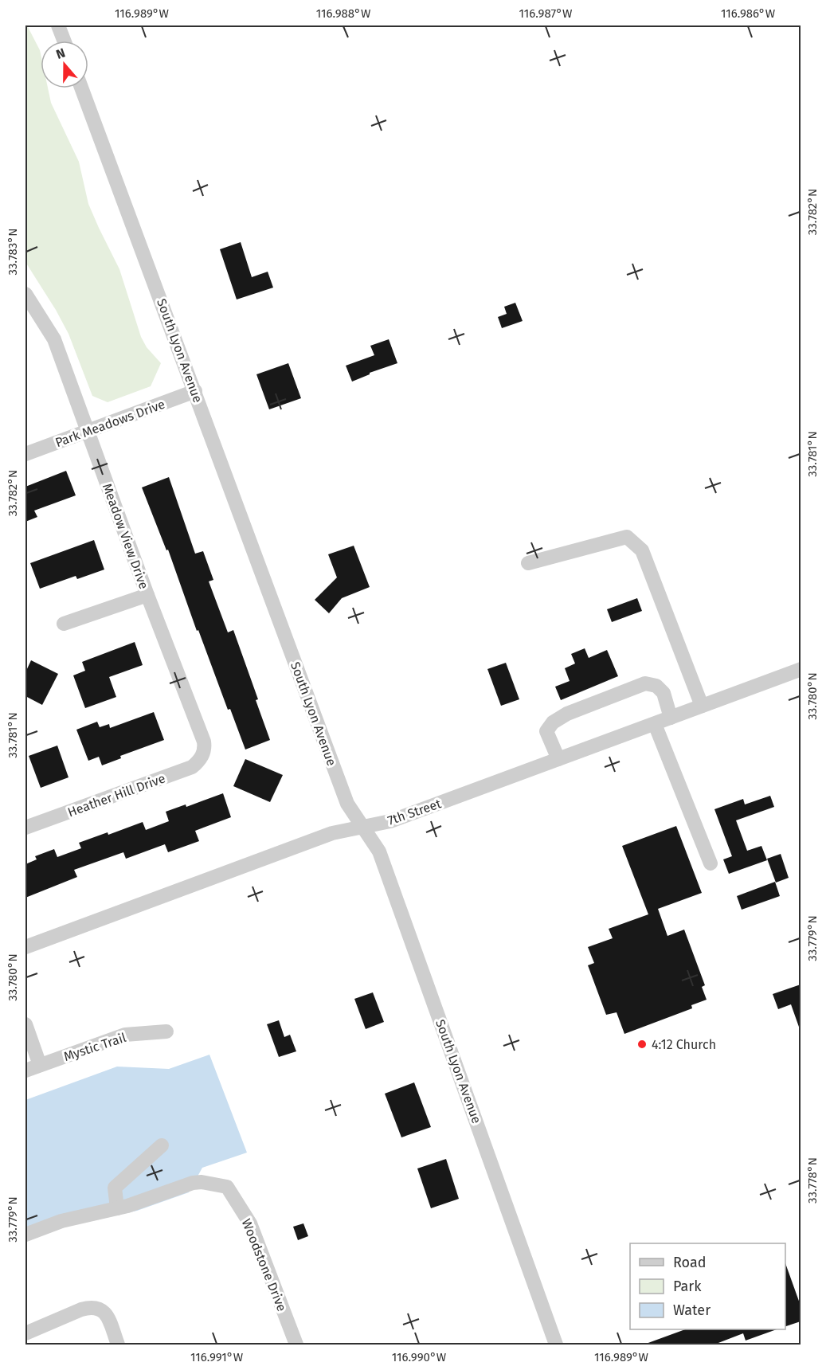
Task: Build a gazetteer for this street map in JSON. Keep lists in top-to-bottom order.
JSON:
{
  "streets": {
    "street": [
      "South Lyon Avenue",
      "Park Meadows Drive",
      "Meadow View Drive",
      "Heather Hill Drive",
      "7th Street",
      "Mystic Trail",
      "Woodstone Drive"
    ]
  },
  "crossings": [
    ["South Lyon Avenue", "Park Meadows Drive"],
    ["South Lyon Avenue", "7th Street"],
    ["Park Meadows Drive", "Meadow View Drive"],
    ["Meadow View Drive", "Heather Hill Drive"]
  ],
  "places": ["4:12 Church"],
  "legend": ["Road", "Park", "Water"],
  "north": "top",
  "coordinates": [
    "116.989°W",
    "116.988°W",
    "116.987°W",
    "116.986°W",
    "33.782°N",
    "33.783°N",
    "33.781°N",
    "33.780°N",
    "33.779°N",
    "33.778°N",
    "116.991°W",
    "116.990°W"
  ]
}
